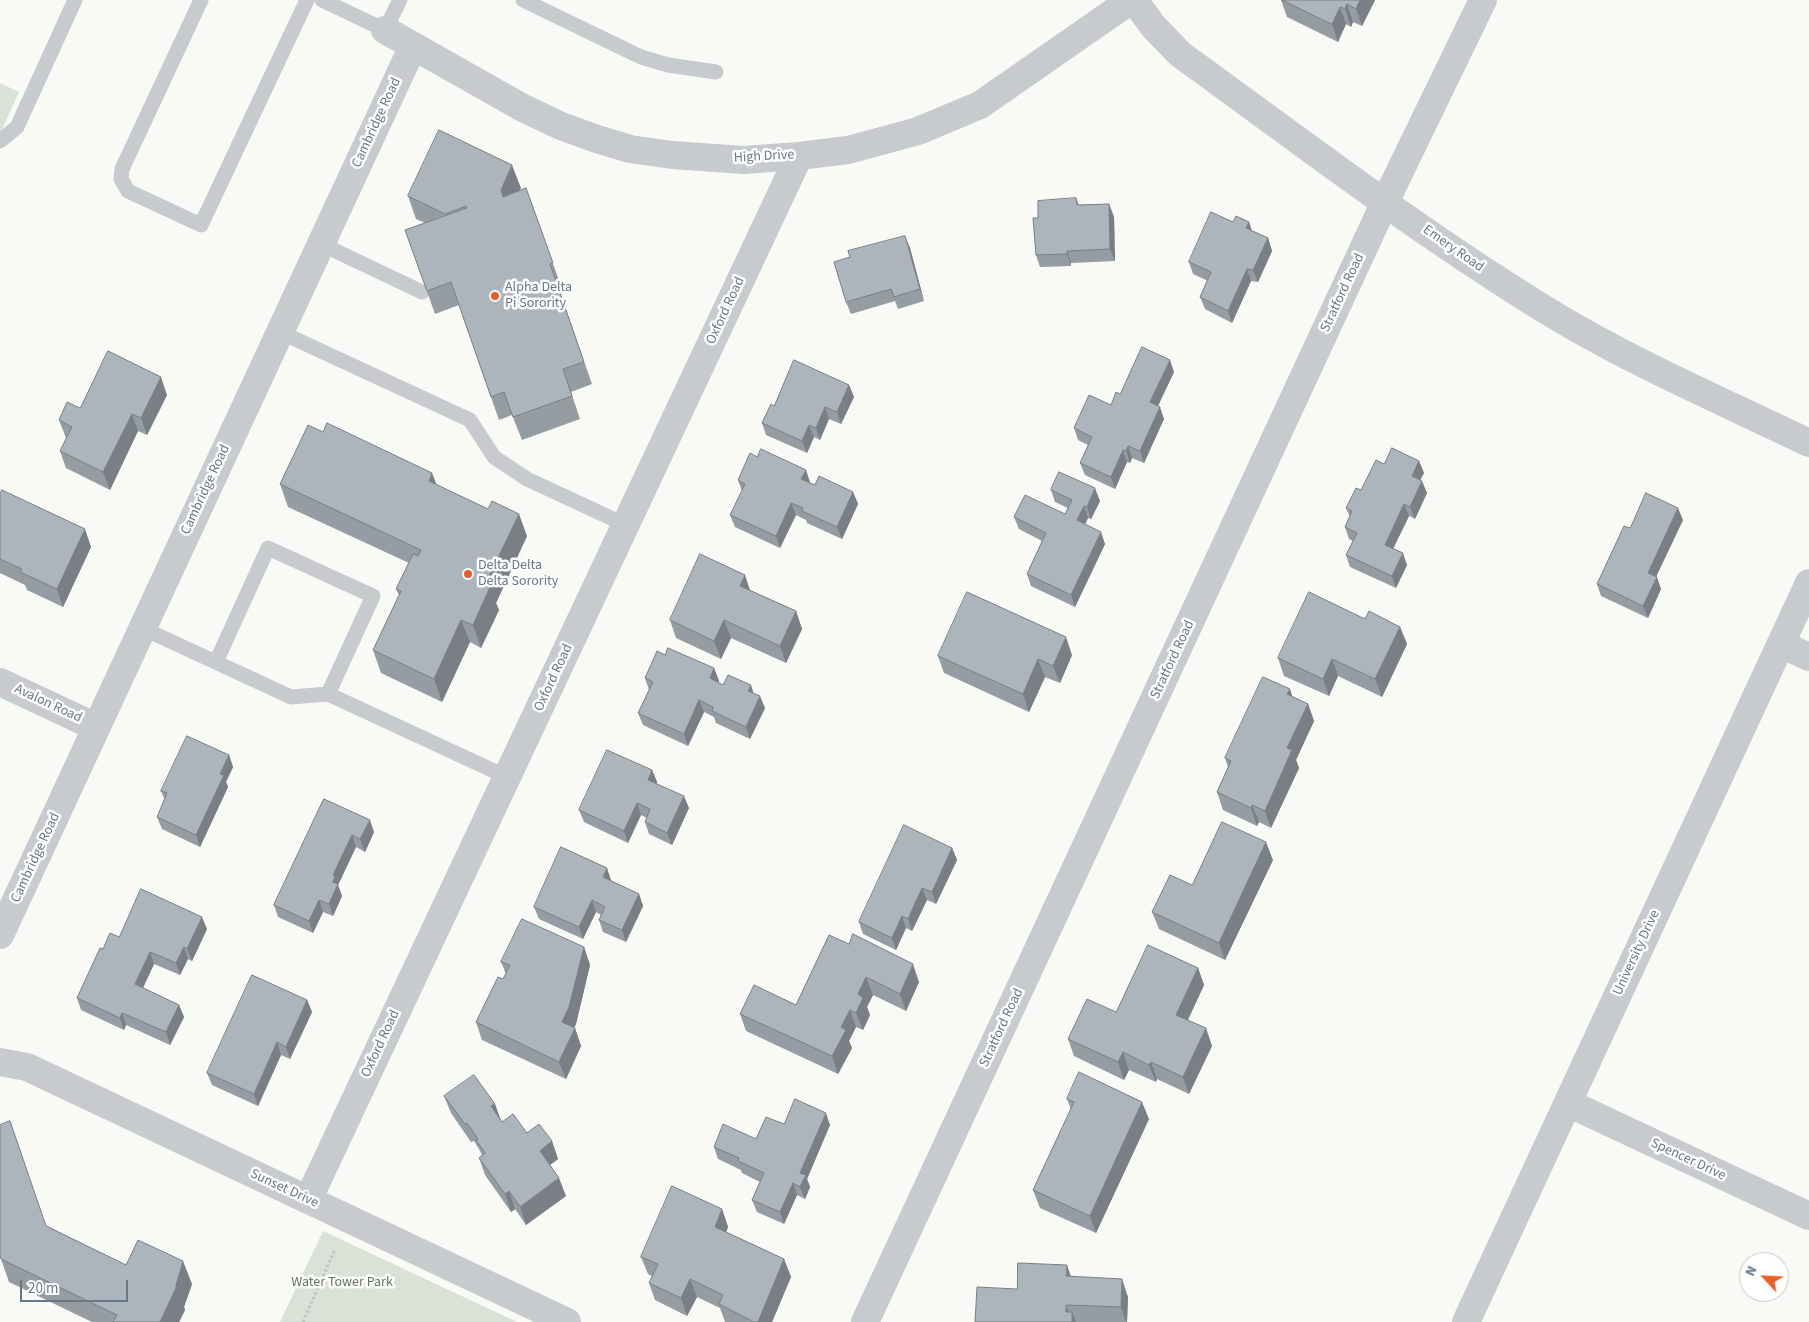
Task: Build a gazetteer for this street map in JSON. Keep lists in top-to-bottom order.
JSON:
{
  "streets": {
    "street": [
      "Cambridge Road",
      "High Drive",
      "Emery Road",
      "Stratford Road",
      "Oxford Road",
      "Avalon Road",
      "University Drive",
      "Spencer Drive",
      "Sunset Drive"
    ]
  },
  "crossings": [
    ["Cambridge Road", "High Drive"],
    ["Cambridge Road", "Avalon Road"],
    ["High Drive", "Emery Road"],
    ["High Drive", "Oxford Road"],
    ["Emery Road", "Stratford Road"],
    ["Oxford Road", "Sunset Drive"],
    ["University Drive", "Spencer Drive"]
  ],
  "parks": ["Water Tower Park"],
  "places": ["Alpha Delta Pi Sorority", "Delta Delta Delta Sorority"],
  "scale_bar": "20 m",
  "north": "top left"
}
